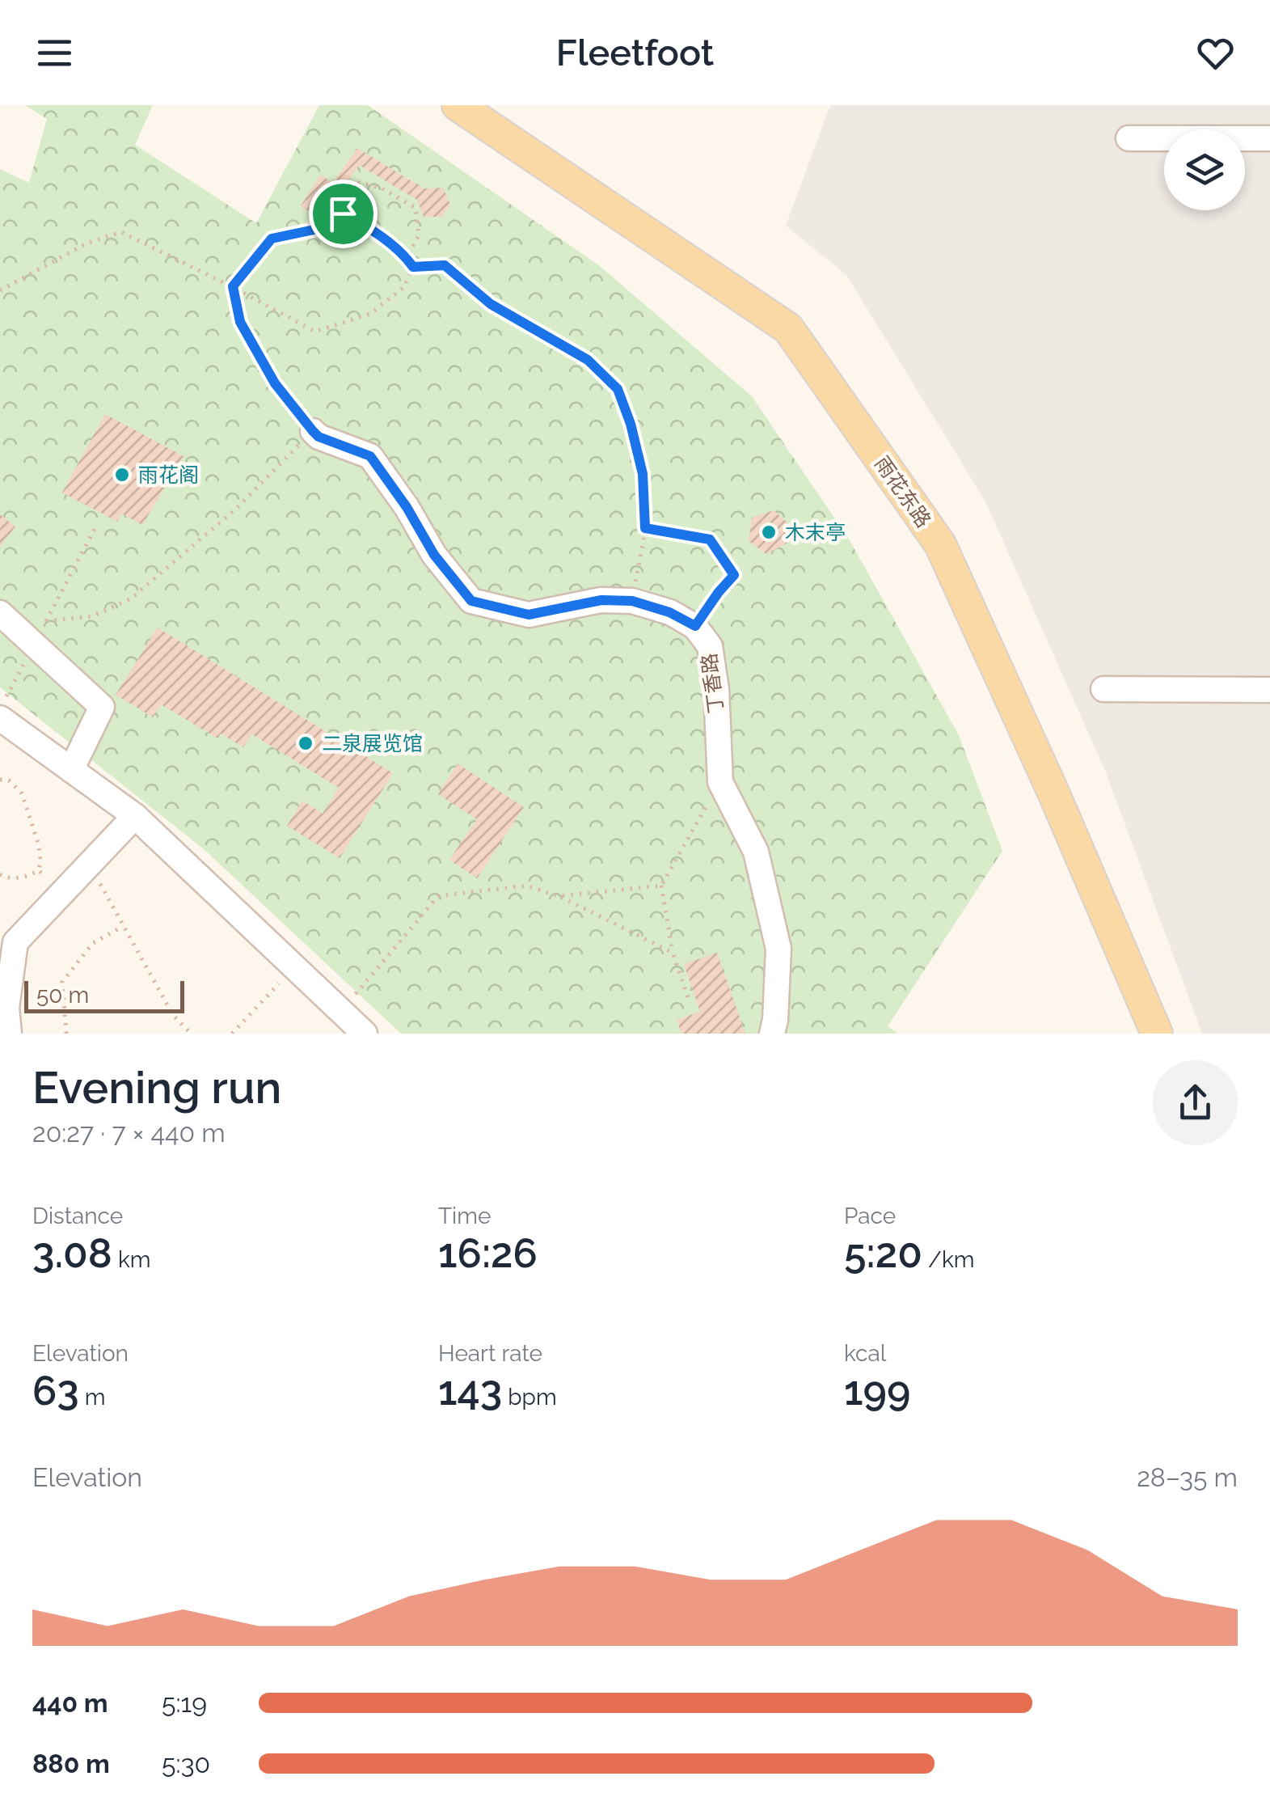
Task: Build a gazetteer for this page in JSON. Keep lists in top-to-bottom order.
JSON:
{
  "streets": {
    "main road": ["雨花东路"],
    "street": ["丁香路"]
  },
  "places": ["雨花阁", "木末亭", "二泉展览馆"],
  "scale_bar": "50 m",
  "page": {
    "header": "Fleetfoot",
    "scale": "50 m",
    "heading": ["Evening run", "20:27 · 7 × 440 m"],
    "stats": [
      ["Distance", "3.08 km"],
      ["Time", "16:26"],
      ["Pace", "5:20 /km"],
      ["Elevation", "63 m"],
      ["Heart rate", "143 bpm"],
      ["kcal", "199"]
    ],
    "chart": ["Elevation", "28–35 m"],
    "list": [
      {
        "name": "440 m",
        "note": "5:19"
      },
      {
        "name": "880 m",
        "note": "5:30"
      }
    ]
  }
}
